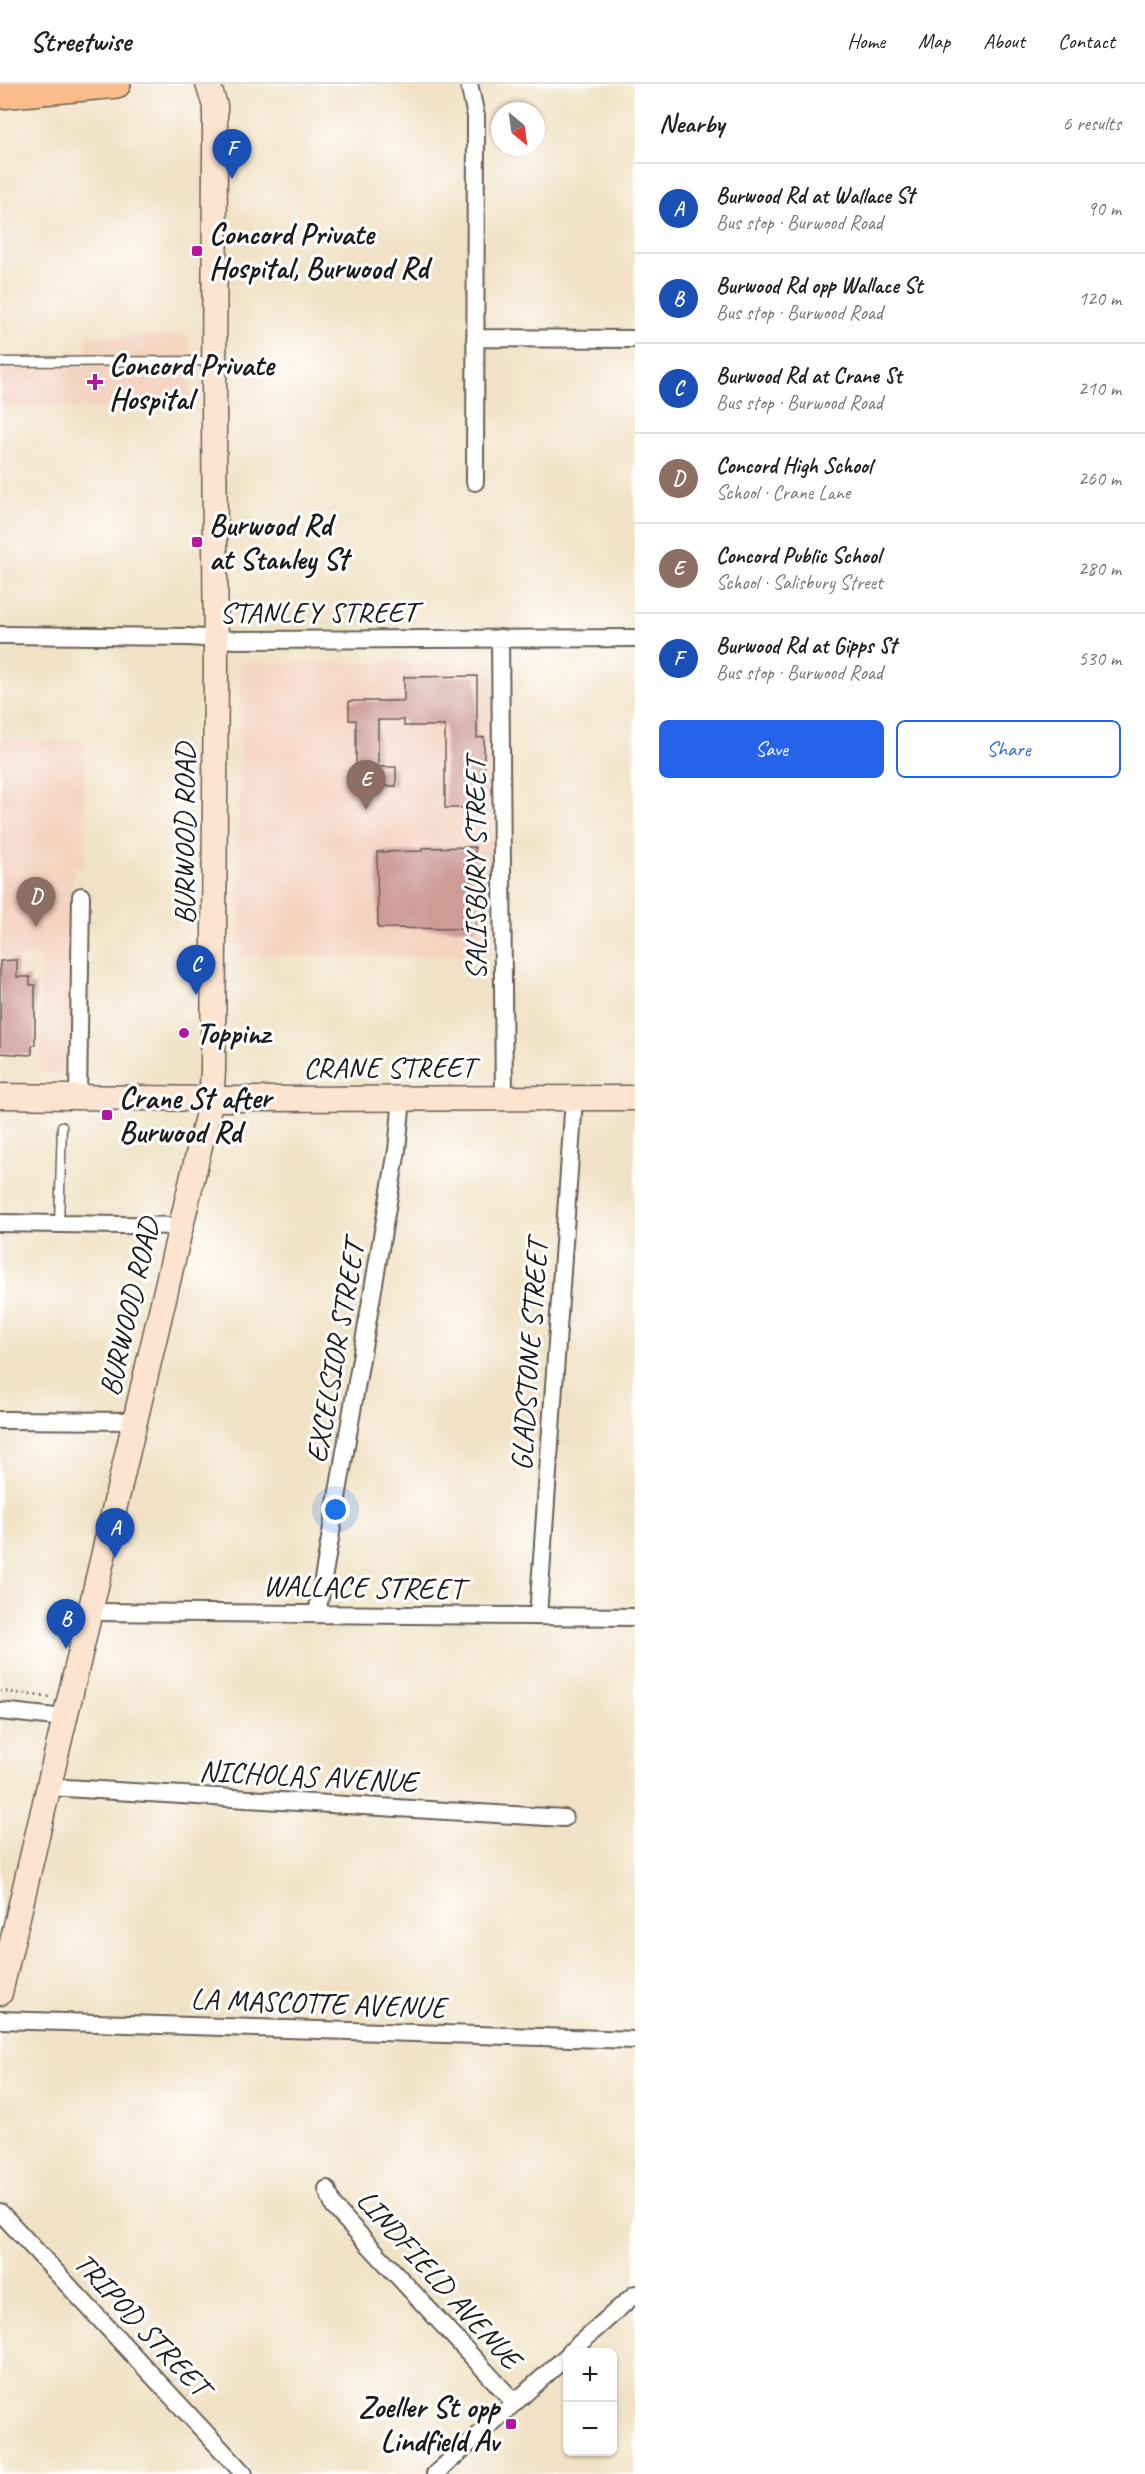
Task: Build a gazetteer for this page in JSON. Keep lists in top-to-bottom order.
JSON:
{
  "streets": {
    "street": [
      "STANLEY STREET",
      "BURWOOD ROAD",
      "SALISBURY STREET",
      "CRANE STREET",
      "EXCELSIOR STREET",
      "GLADSTONE STREET",
      "WALLACE STREET",
      "NICHOLAS AVENUE",
      "LA MASCOTTE AVENUE",
      "LINDFIELD AVENUE",
      "TRIPOD STREET"
    ]
  },
  "crossings": [
    ["STANLEY STREET", "BURWOOD ROAD"],
    ["STANLEY STREET", "SALISBURY STREET"],
    ["BURWOOD ROAD", "CRANE STREET"],
    ["BURWOOD ROAD", "WALLACE STREET"],
    ["BURWOOD ROAD", "NICHOLAS AVENUE"],
    ["SALISBURY STREET", "CRANE STREET"],
    ["CRANE STREET", "EXCELSIOR STREET"],
    ["CRANE STREET", "GLADSTONE STREET"],
    ["EXCELSIOR STREET", "WALLACE STREET"],
    ["GLADSTONE STREET", "WALLACE STREET"]
  ],
  "places": {
    "transit": [
      "Concord Private Hospital, Burwood Rd",
      "Burwood Rd at Stanley St",
      "Crane St after Burwood Rd",
      "Zoeller St opp Lindfield Av"
    ],
    "health": ["Concord Private Hospital"],
    "other": ["Toppinz"]
  },
  "north": "bottom right",
  "page": {
    "header": "Streetwise",
    "nav": [
      "Home",
      "Map",
      "About",
      "Contact"
    ],
    "heading": ["Nearby", "6 results"],
    "pins": [
      "F",
      "E",
      "D",
      "C",
      "A",
      "B"
    ],
    "list": [
      {
        "mark": "A",
        "name": "Burwood Rd at Wallace St",
        "note": "Bus stop · Burwood Road",
        "value": "90 m"
      },
      {
        "mark": "B",
        "name": "Burwood Rd opp Wallace St",
        "note": "Bus stop · Burwood Road",
        "value": "120 m"
      },
      {
        "mark": "C",
        "name": "Burwood Rd at Crane St",
        "note": "Bus stop · Burwood Road",
        "value": "210 m"
      },
      {
        "mark": "D",
        "name": "Concord High School",
        "note": "School · Crane Lane",
        "value": "260 m"
      },
      {
        "mark": "E",
        "name": "Concord Public School",
        "note": "School · Salisbury Street",
        "value": "280 m"
      },
      {
        "mark": "F",
        "name": "Burwood Rd at Gipps St",
        "note": "Bus stop · Burwood Road",
        "value": "530 m"
      }
    ],
    "buttons": ["Save", "Share"],
    "map_buttons": ["+", "−"]
  }
}
